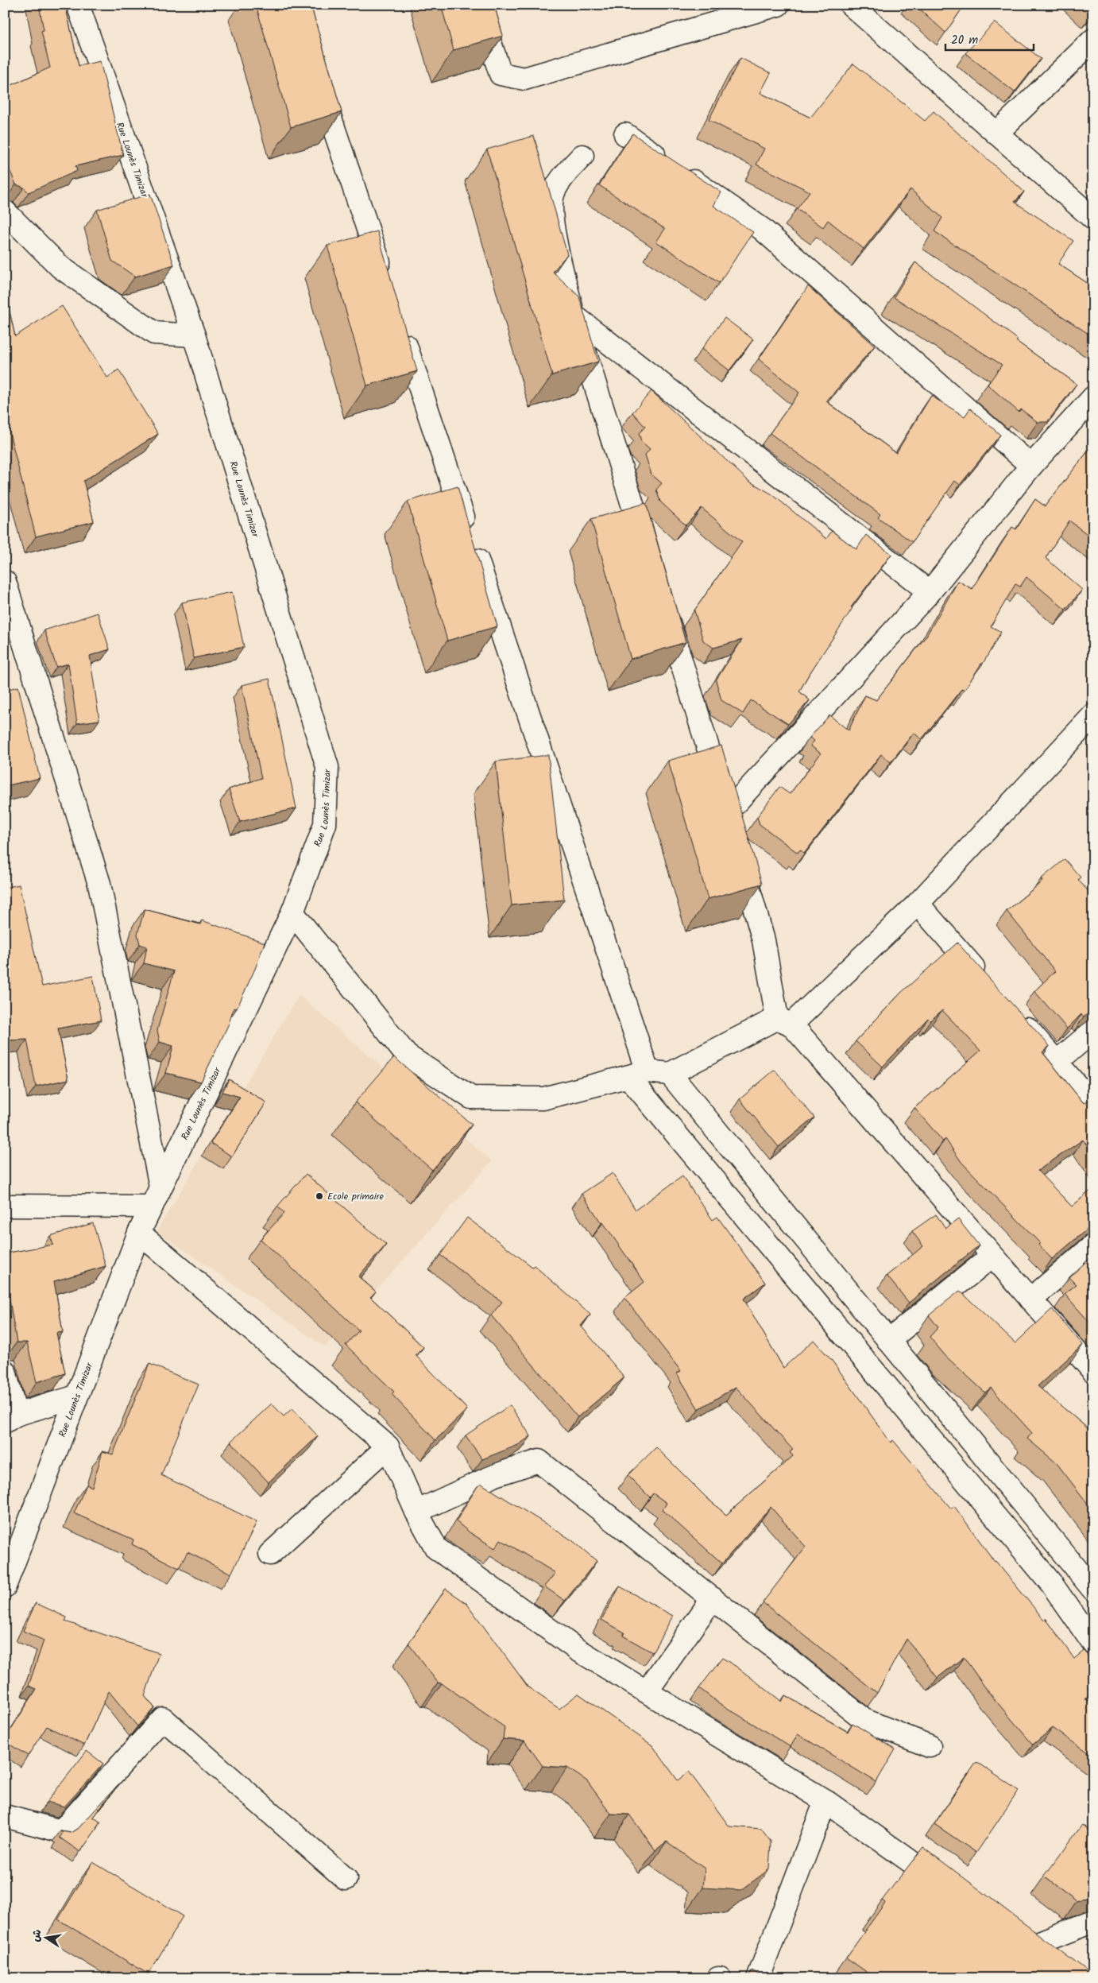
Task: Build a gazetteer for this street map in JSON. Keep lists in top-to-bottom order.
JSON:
{
  "streets": {
    "street": ["Rue Lounès Timizar"]
  },
  "places": ["Ecole primaire"],
  "scale_bar": "20 m",
  "north": "left"
}
